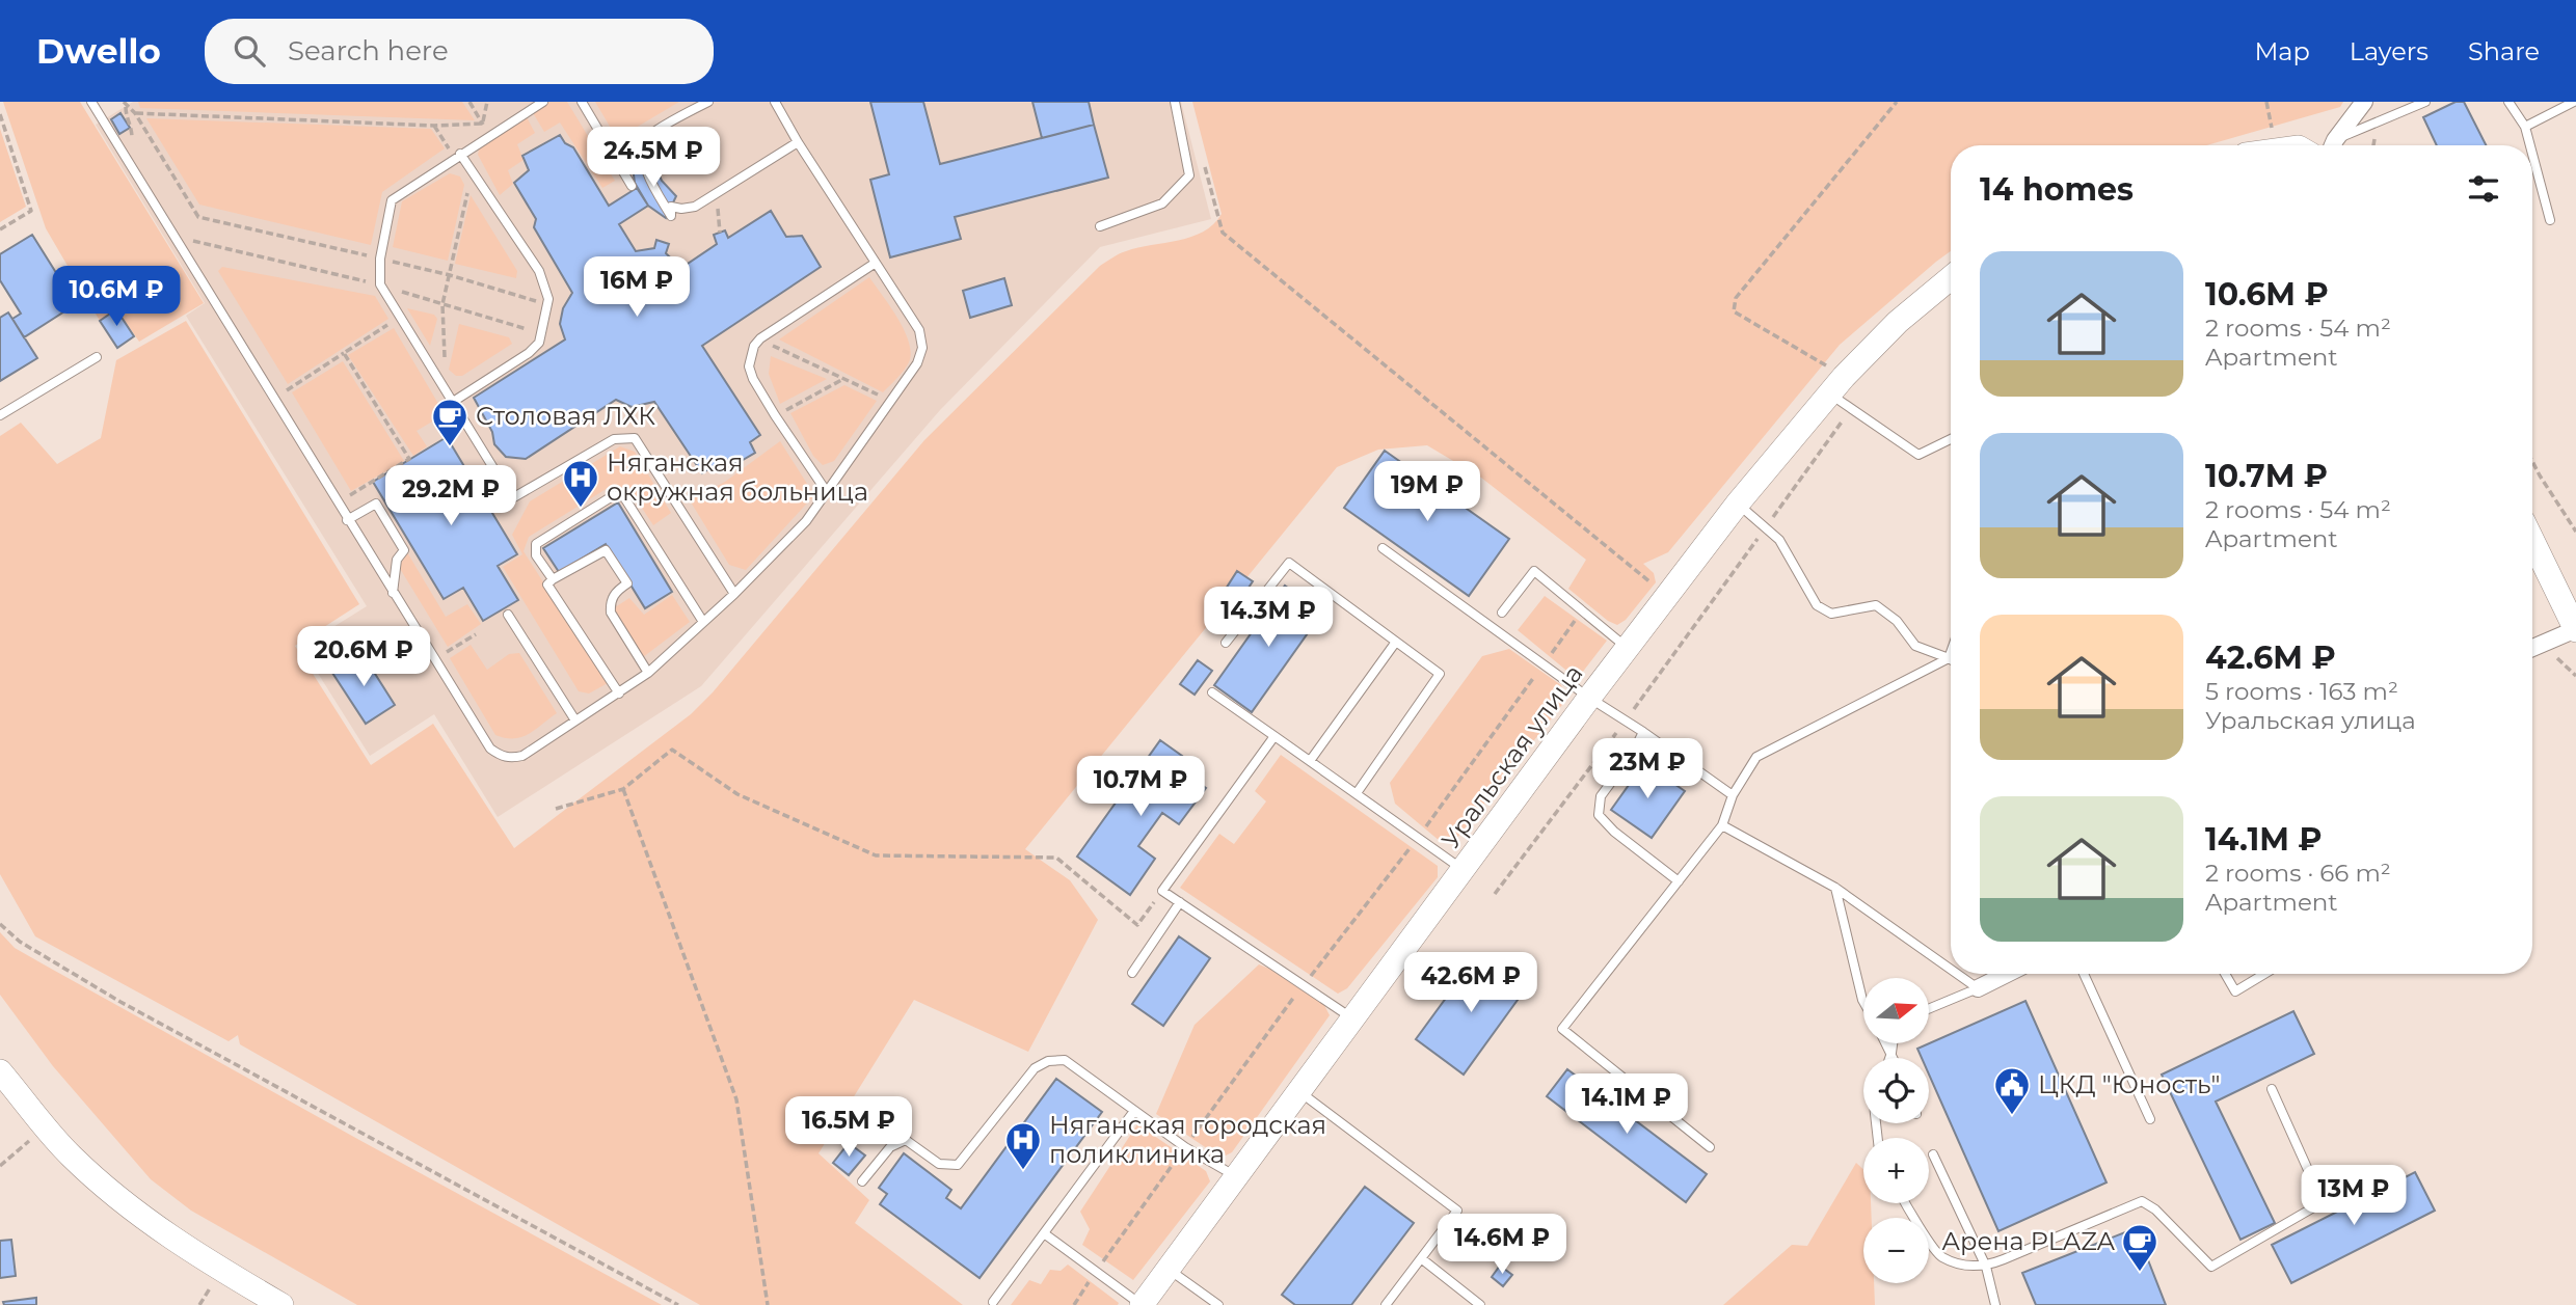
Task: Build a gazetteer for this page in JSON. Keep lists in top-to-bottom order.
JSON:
{
  "streets": {
    "street": ["Уральская улица"]
  },
  "places": {
    "cafe": ["Столовая ЛХК", "Арена PLAZA"],
    "hospital": ["Няганская окружная больница", "Няганская городская поликлиника"],
    "public building": ["ЦКД \"Юность\""]
  },
  "north": "right",
  "page": {
    "header": "Dwello",
    "search": "Search here",
    "nav": ["Map", "Layers", "Share"],
    "price": [
      "24.5M ₽",
      "16M ₽",
      "10.6M ₽",
      "19M ₽",
      "29.2M ₽",
      "14.3M ₽",
      "20.6M ₽",
      "23M ₽",
      "10.7M ₽",
      "42.6M ₽",
      "14.1M ₽",
      "16.5M ₽",
      "13M ₽",
      "14.6M ₽"
    ],
    "heading": "14 homes",
    "list": [
      {
        "name": "10.6M ₽",
        "note": "2 rooms · 54 m² · Apartment"
      },
      {
        "name": "10.7M ₽",
        "note": "2 rooms · 54 m² · Apartment"
      },
      {
        "name": "42.6M ₽",
        "note": "5 rooms · 163 m² · Уральская улица"
      },
      {
        "name": "14.1M ₽",
        "note": "2 rooms · 66 m² · Apartment"
      }
    ],
    "map_buttons": ["+", "−"]
  }
}
